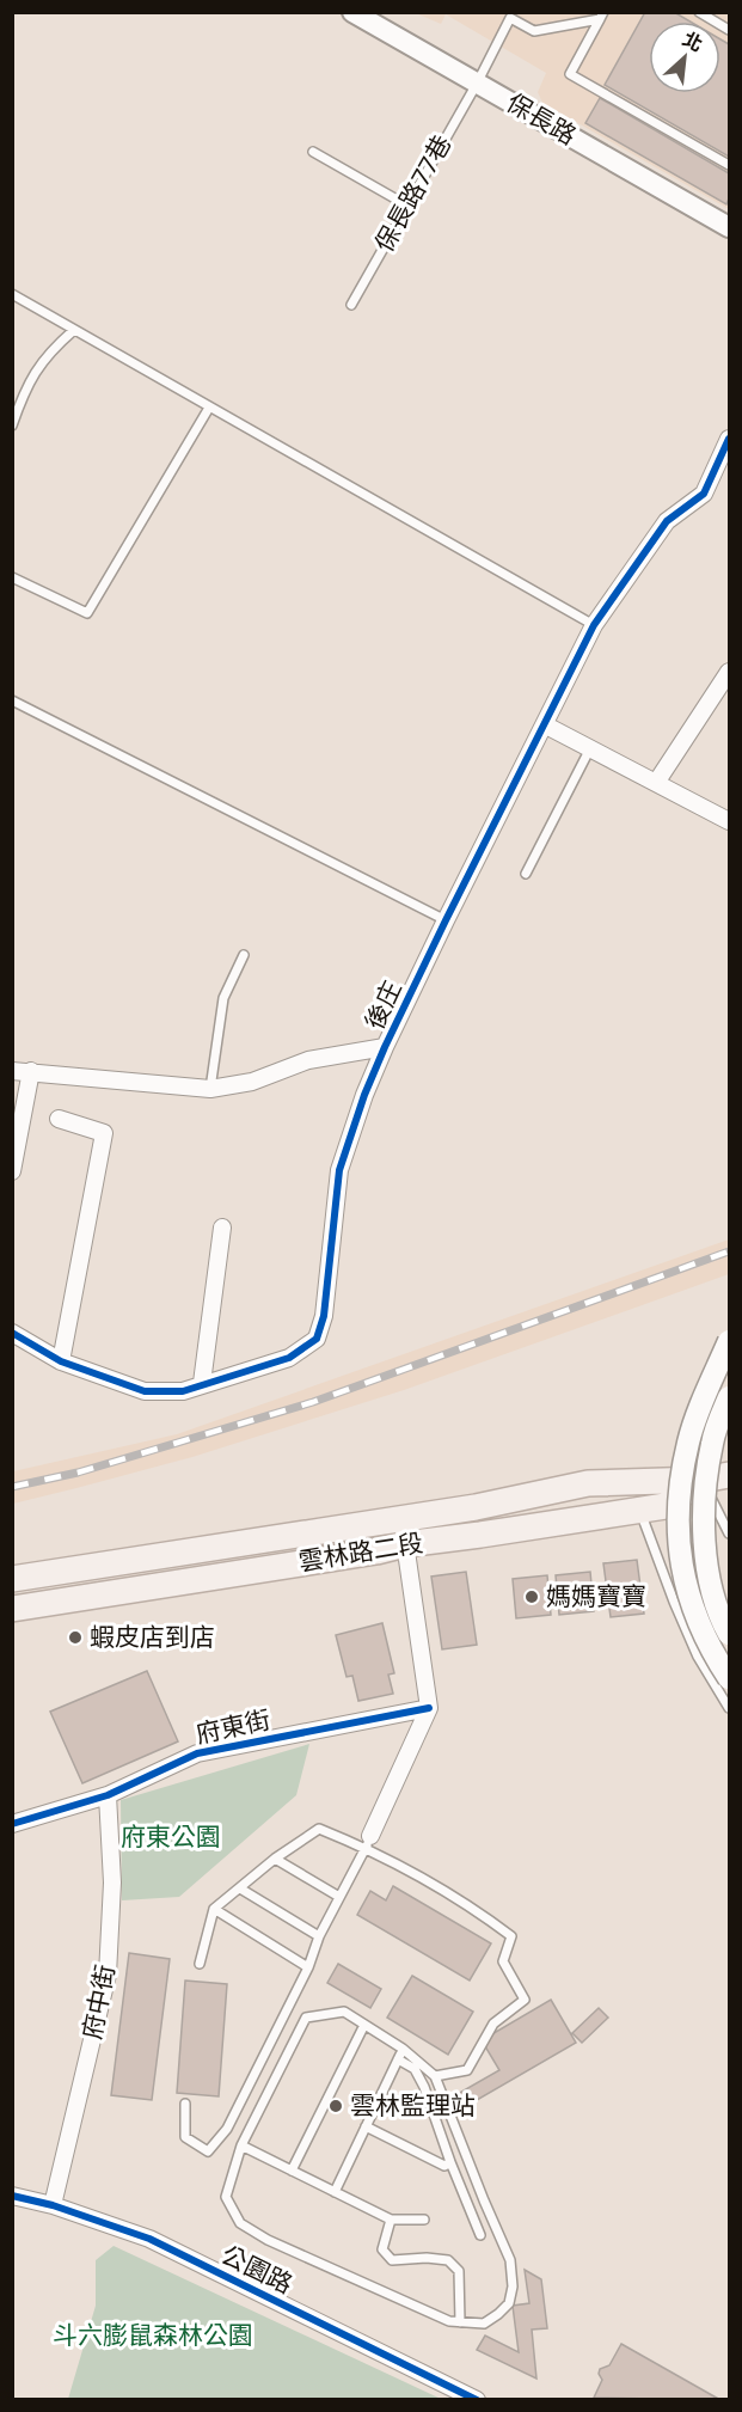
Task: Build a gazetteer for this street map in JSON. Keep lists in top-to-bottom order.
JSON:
{
  "streets": {
    "main road": ["雲林路二段"],
    "street": [
      "保長路",
      "後庄",
      "府東街",
      "府中街",
      "公園路"
    ],
    "lane": ["保長路77巷"]
  },
  "crossings": [
    ["保長路", "保長路77巷"],
    ["府東街", "府中街"],
    ["府中街", "公園路"]
  ],
  "parks": ["府東公園", "斗六膨鼠森林公園"],
  "places": ["媽媽寶寶", "蝦皮店到店", "雲林監理站"],
  "north": "top right"
}
